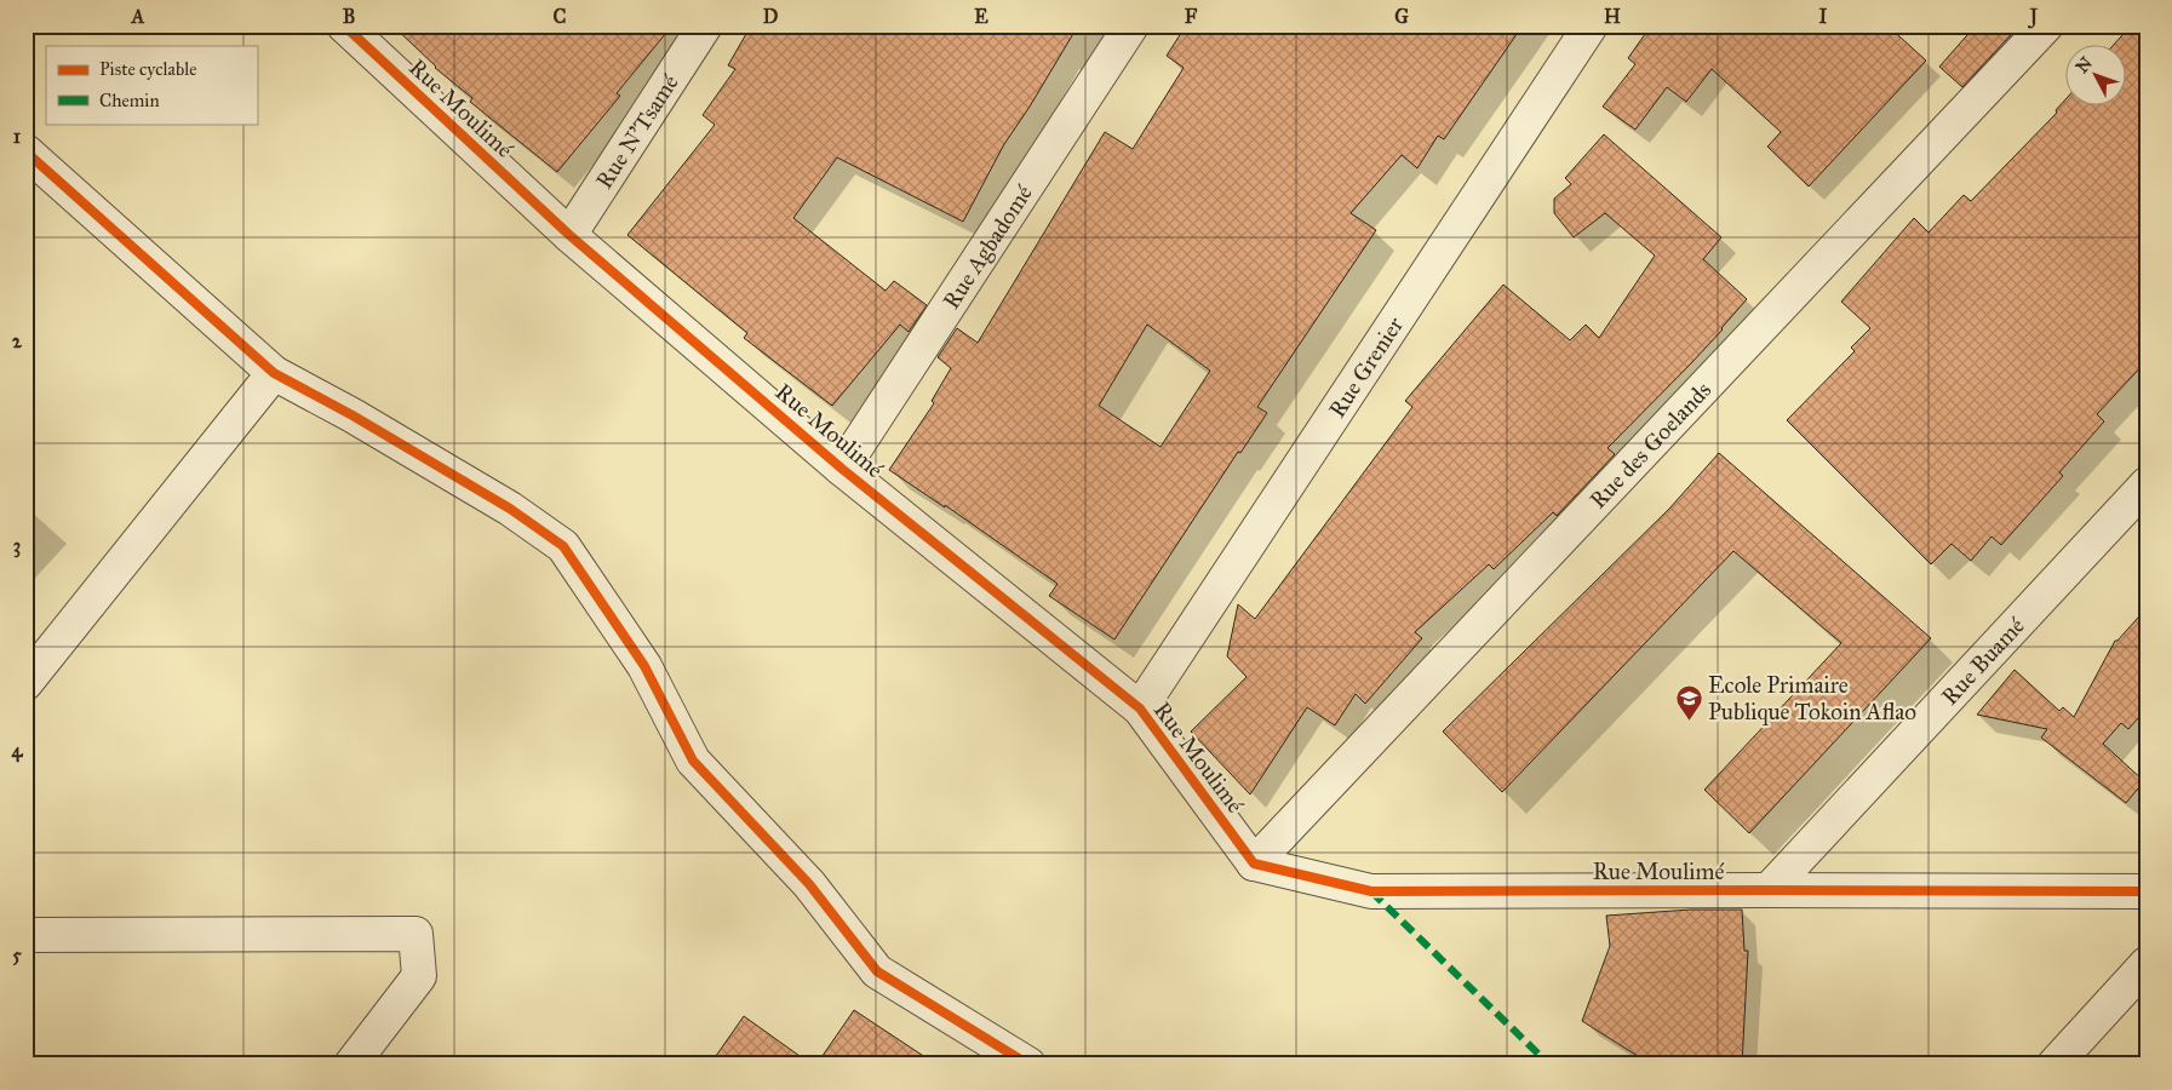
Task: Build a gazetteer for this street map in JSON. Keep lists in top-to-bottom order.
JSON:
{
  "streets": {
    "street": [
      "Rue Moulimé",
      "Rue N'Tsamé",
      "Rue Agbadomé",
      "Rue Grenier",
      "Rue des Goelands",
      "Rue Buamé"
    ]
  },
  "crossings": [
    ["Rue Moulimé", "Rue N'Tsamé"],
    ["Rue Moulimé", "Rue Agbadomé"],
    ["Rue Moulimé", "Rue Grenier"],
    ["Rue Moulimé", "Rue des Goelands"],
    ["Rue Moulimé", "Rue Buamé"]
  ],
  "places": {
    "school or university": ["Ecole Primaire Publique Tokoin Aflao"]
  },
  "legend": ["Piste cyclable", "Chemin"],
  "north": "top left",
  "grid": {
    "columns": [
      "A",
      "B",
      "C",
      "D",
      "E",
      "F",
      "G",
      "H",
      "I",
      "J"
    ],
    "rows": [
      "1",
      "2",
      "3",
      "4",
      "5"
    ]
  }
}
